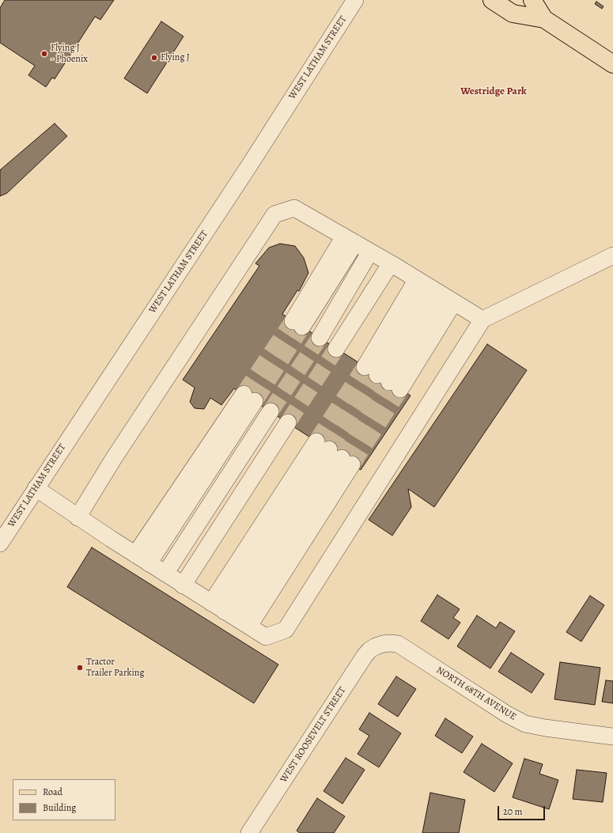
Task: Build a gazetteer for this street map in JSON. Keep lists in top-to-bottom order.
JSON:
{
  "streets": {
    "street": ["WEST LATHAM STREET", "NORTH 68TH AVENUE", "WEST ROOSEVELT STREET"]
  },
  "crossings": [
    ["NORTH 68TH AVENUE", "WEST ROOSEVELT STREET"]
  ],
  "districts": ["Westridge Park"],
  "places": ["Flying J - Phoenix", "Flying J", "Tractor Trailer Parking"],
  "legend": ["Road", "Building"],
  "scale_bar": "20 m"
}
